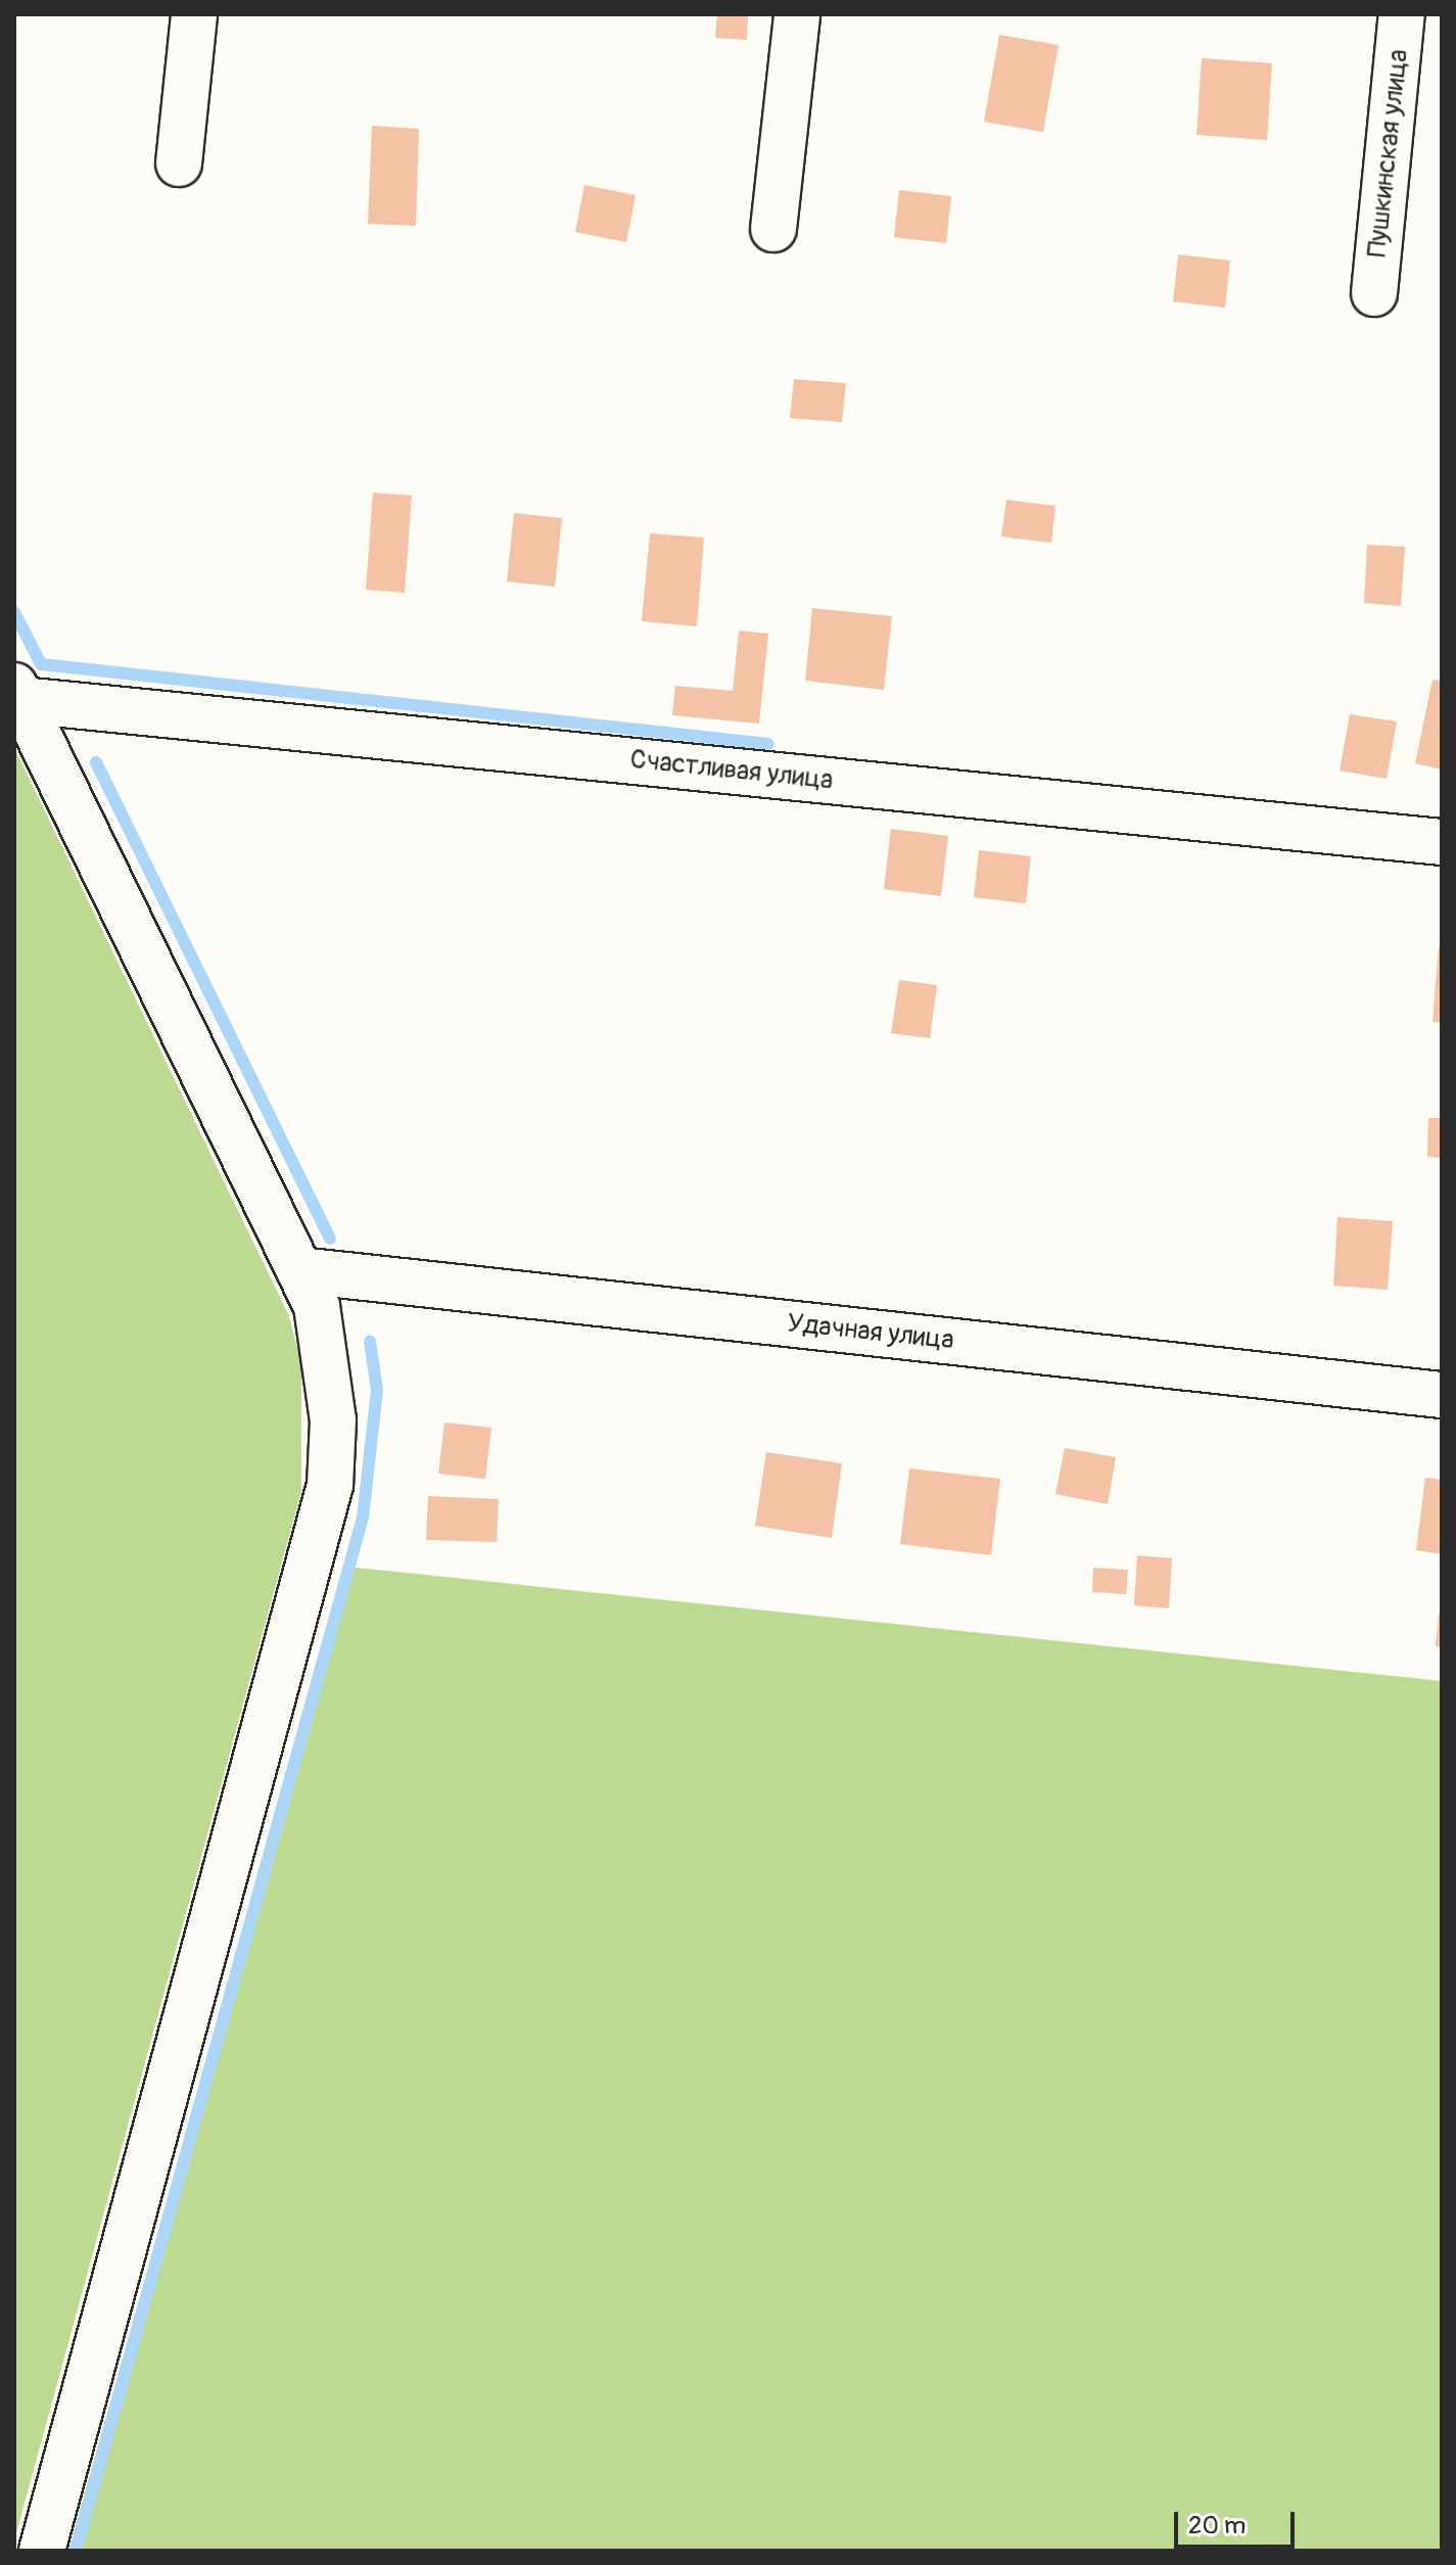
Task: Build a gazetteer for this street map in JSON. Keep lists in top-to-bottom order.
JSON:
{
  "streets": {
    "street": ["Пушкинская улица", "Счастливая улица", "Удачная улица"]
  },
  "scale_bar": "20 m"
}
